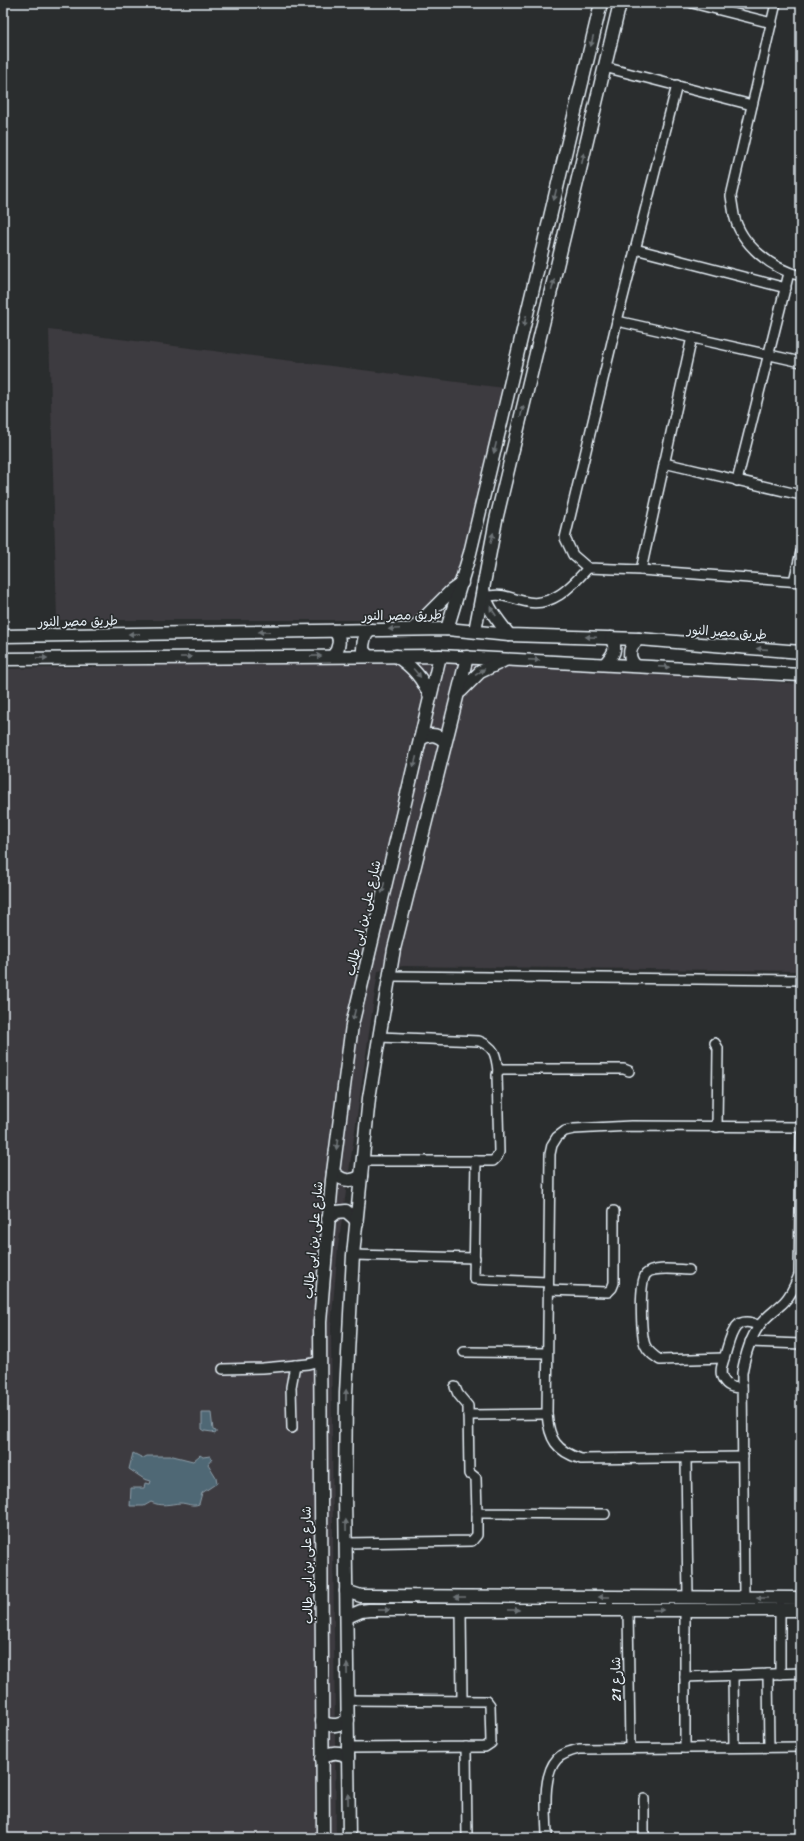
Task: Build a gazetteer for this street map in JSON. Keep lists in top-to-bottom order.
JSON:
{
  "streets": {
    "street": ["طريق مصر النور", "شارع على بن ابى طالب", "شارع 21"]
  }
}
